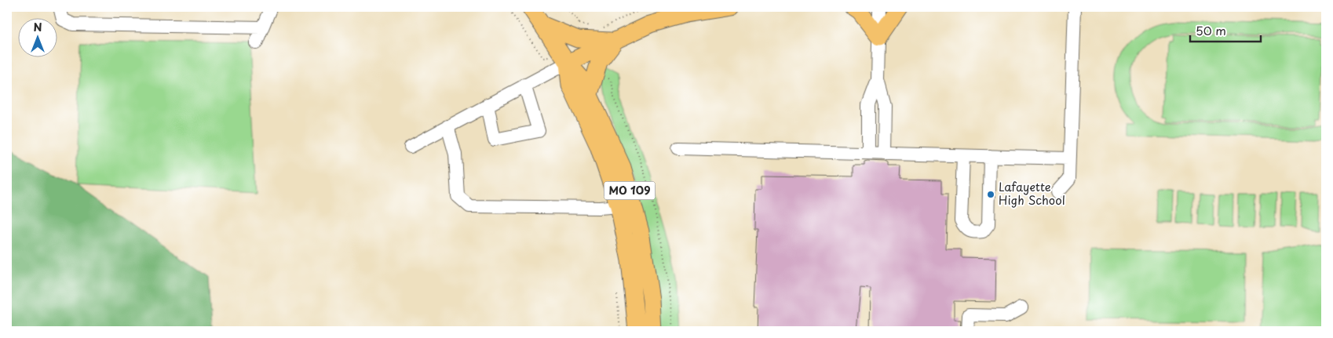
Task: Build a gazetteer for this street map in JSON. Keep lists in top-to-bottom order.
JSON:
{
  "streets": {
    "main road": ["MO 109"]
  },
  "places": ["Lafayette High School"],
  "scale_bar": "50 m",
  "north": "top"
}
